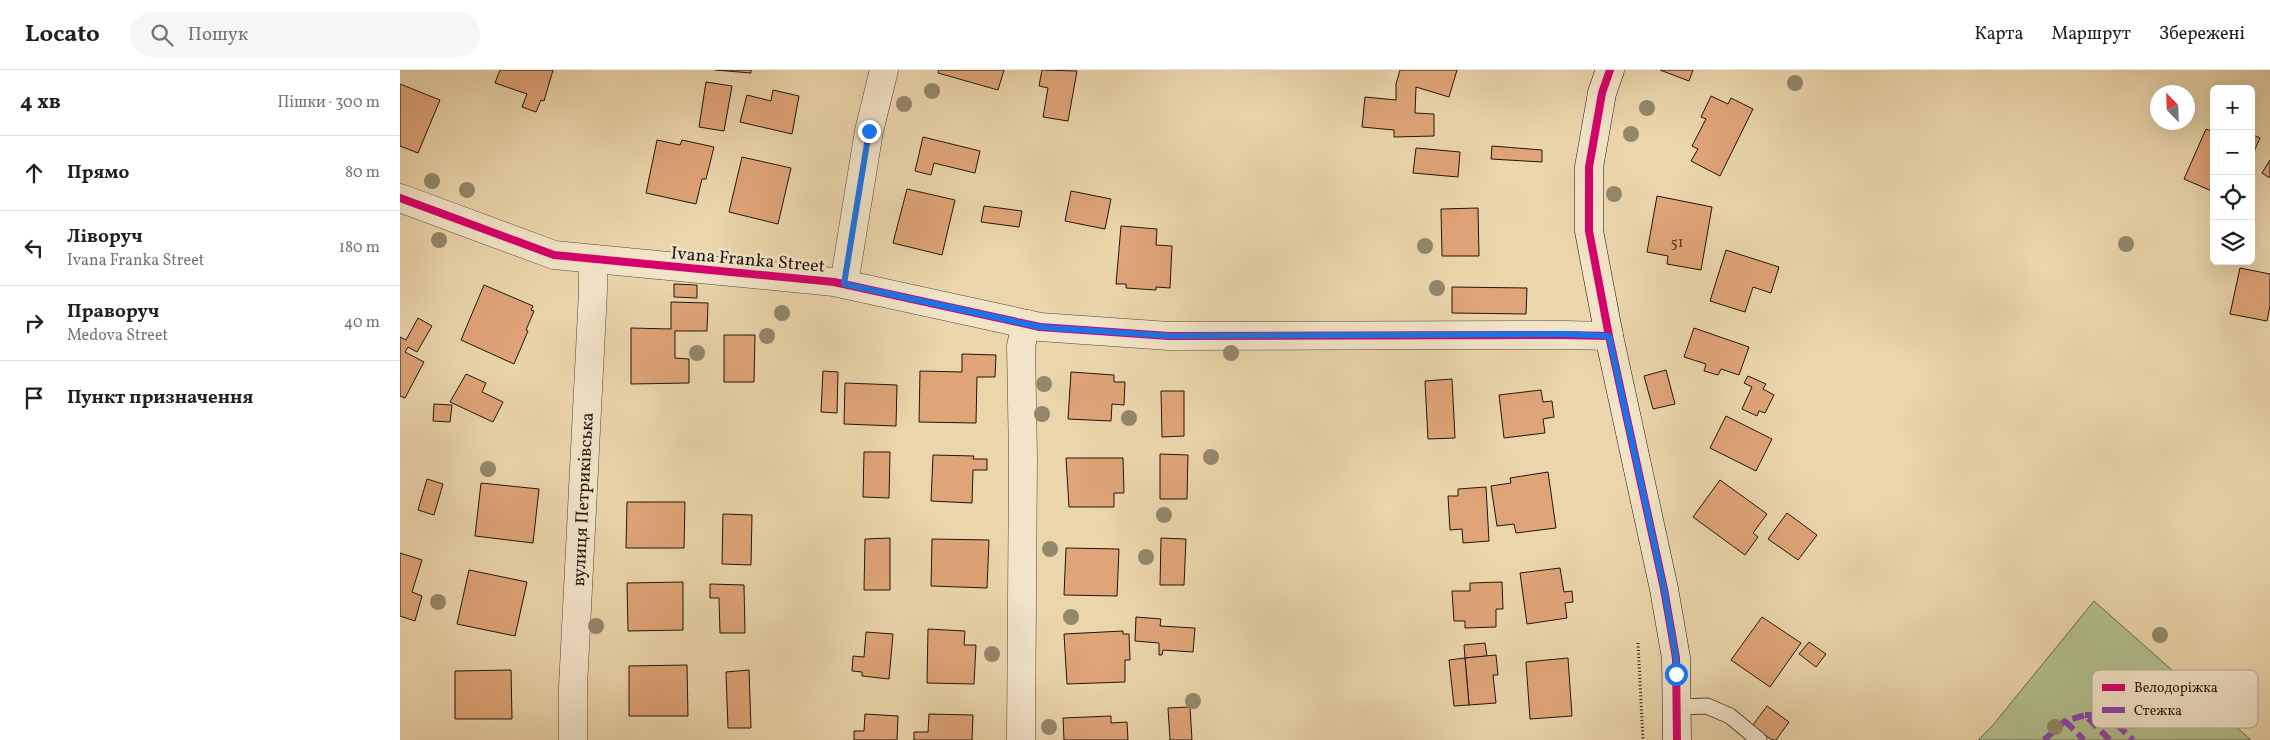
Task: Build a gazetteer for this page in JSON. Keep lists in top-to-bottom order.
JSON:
{
  "streets": {
    "street": ["Ivana Franka Street", "вулиця Петриківська"]
  },
  "crossings": [
    ["Ivana Franka Street", "вулиця Петриківська"]
  ],
  "house_numbers": ["51"],
  "legend": ["Велодоріжка", "Стежка"],
  "north": "top left",
  "page": {
    "header": "Locato",
    "search": "Пошук",
    "nav": ["Карта", "Маршрут", "Збережені"],
    "heading": ["4 хв", "Пішки · 300 m"],
    "map_buttons": ["+", "−"],
    "list": [
      ["Прямо", "80 m"],
      ["Ліворуч", "Ivana Franka Street", "180 m"],
      ["Праворуч", "Medova Street", "40 m"],
      "Пункт призначення"
    ]
  }
}
